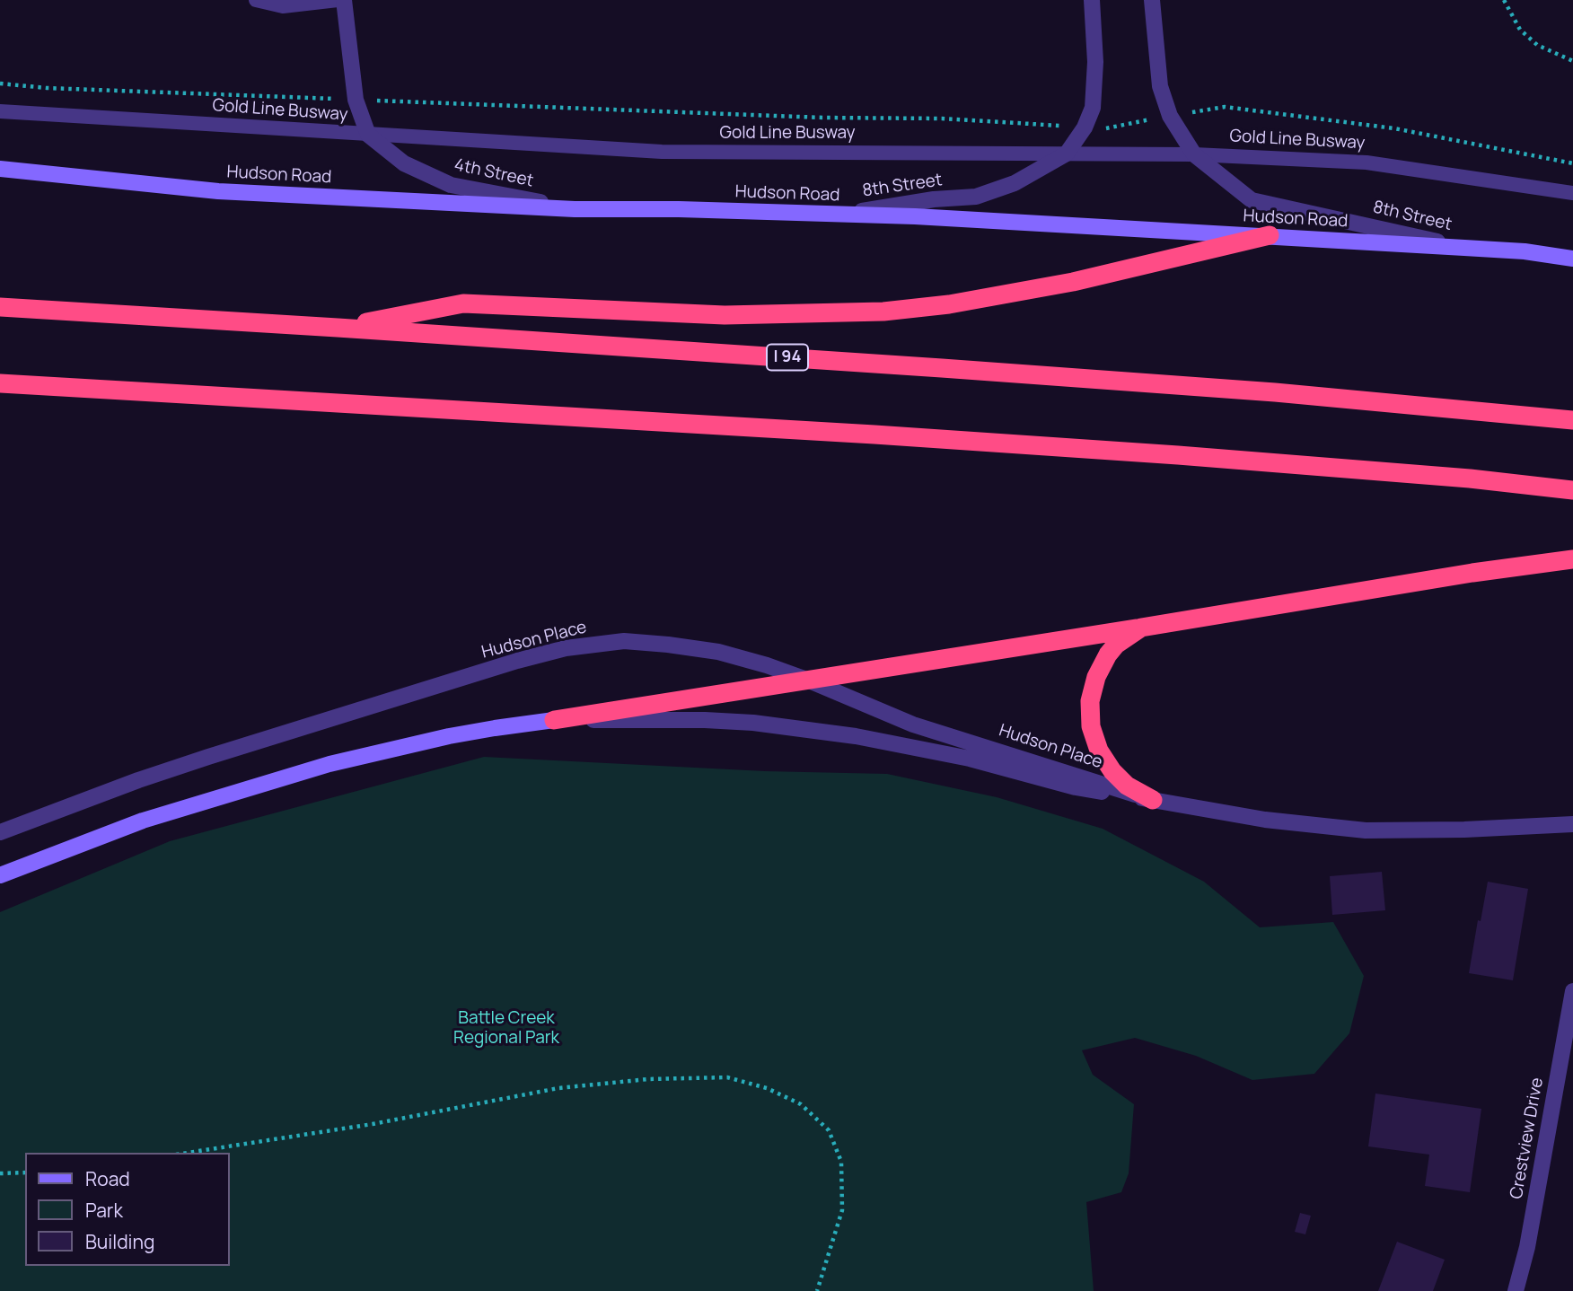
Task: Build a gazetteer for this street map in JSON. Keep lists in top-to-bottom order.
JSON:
{
  "streets": {
    "highway": ["I 94"],
    "street": [
      "4th Street",
      "Hudson Road",
      "8th Street",
      "Hudson Place",
      "Crestview Drive"
    ],
    "lane": ["Gold Line Busway"]
  },
  "crossings": [
    ["Gold Line Busway", "4th Street"],
    ["Gold Line Busway", "8th Street"],
    ["4th Street", "Hudson Road"],
    ["Hudson Road", "8th Street"]
  ],
  "parks": ["Battle Creek Regional Park"],
  "legend": ["Road", "Park", "Building"]
}
